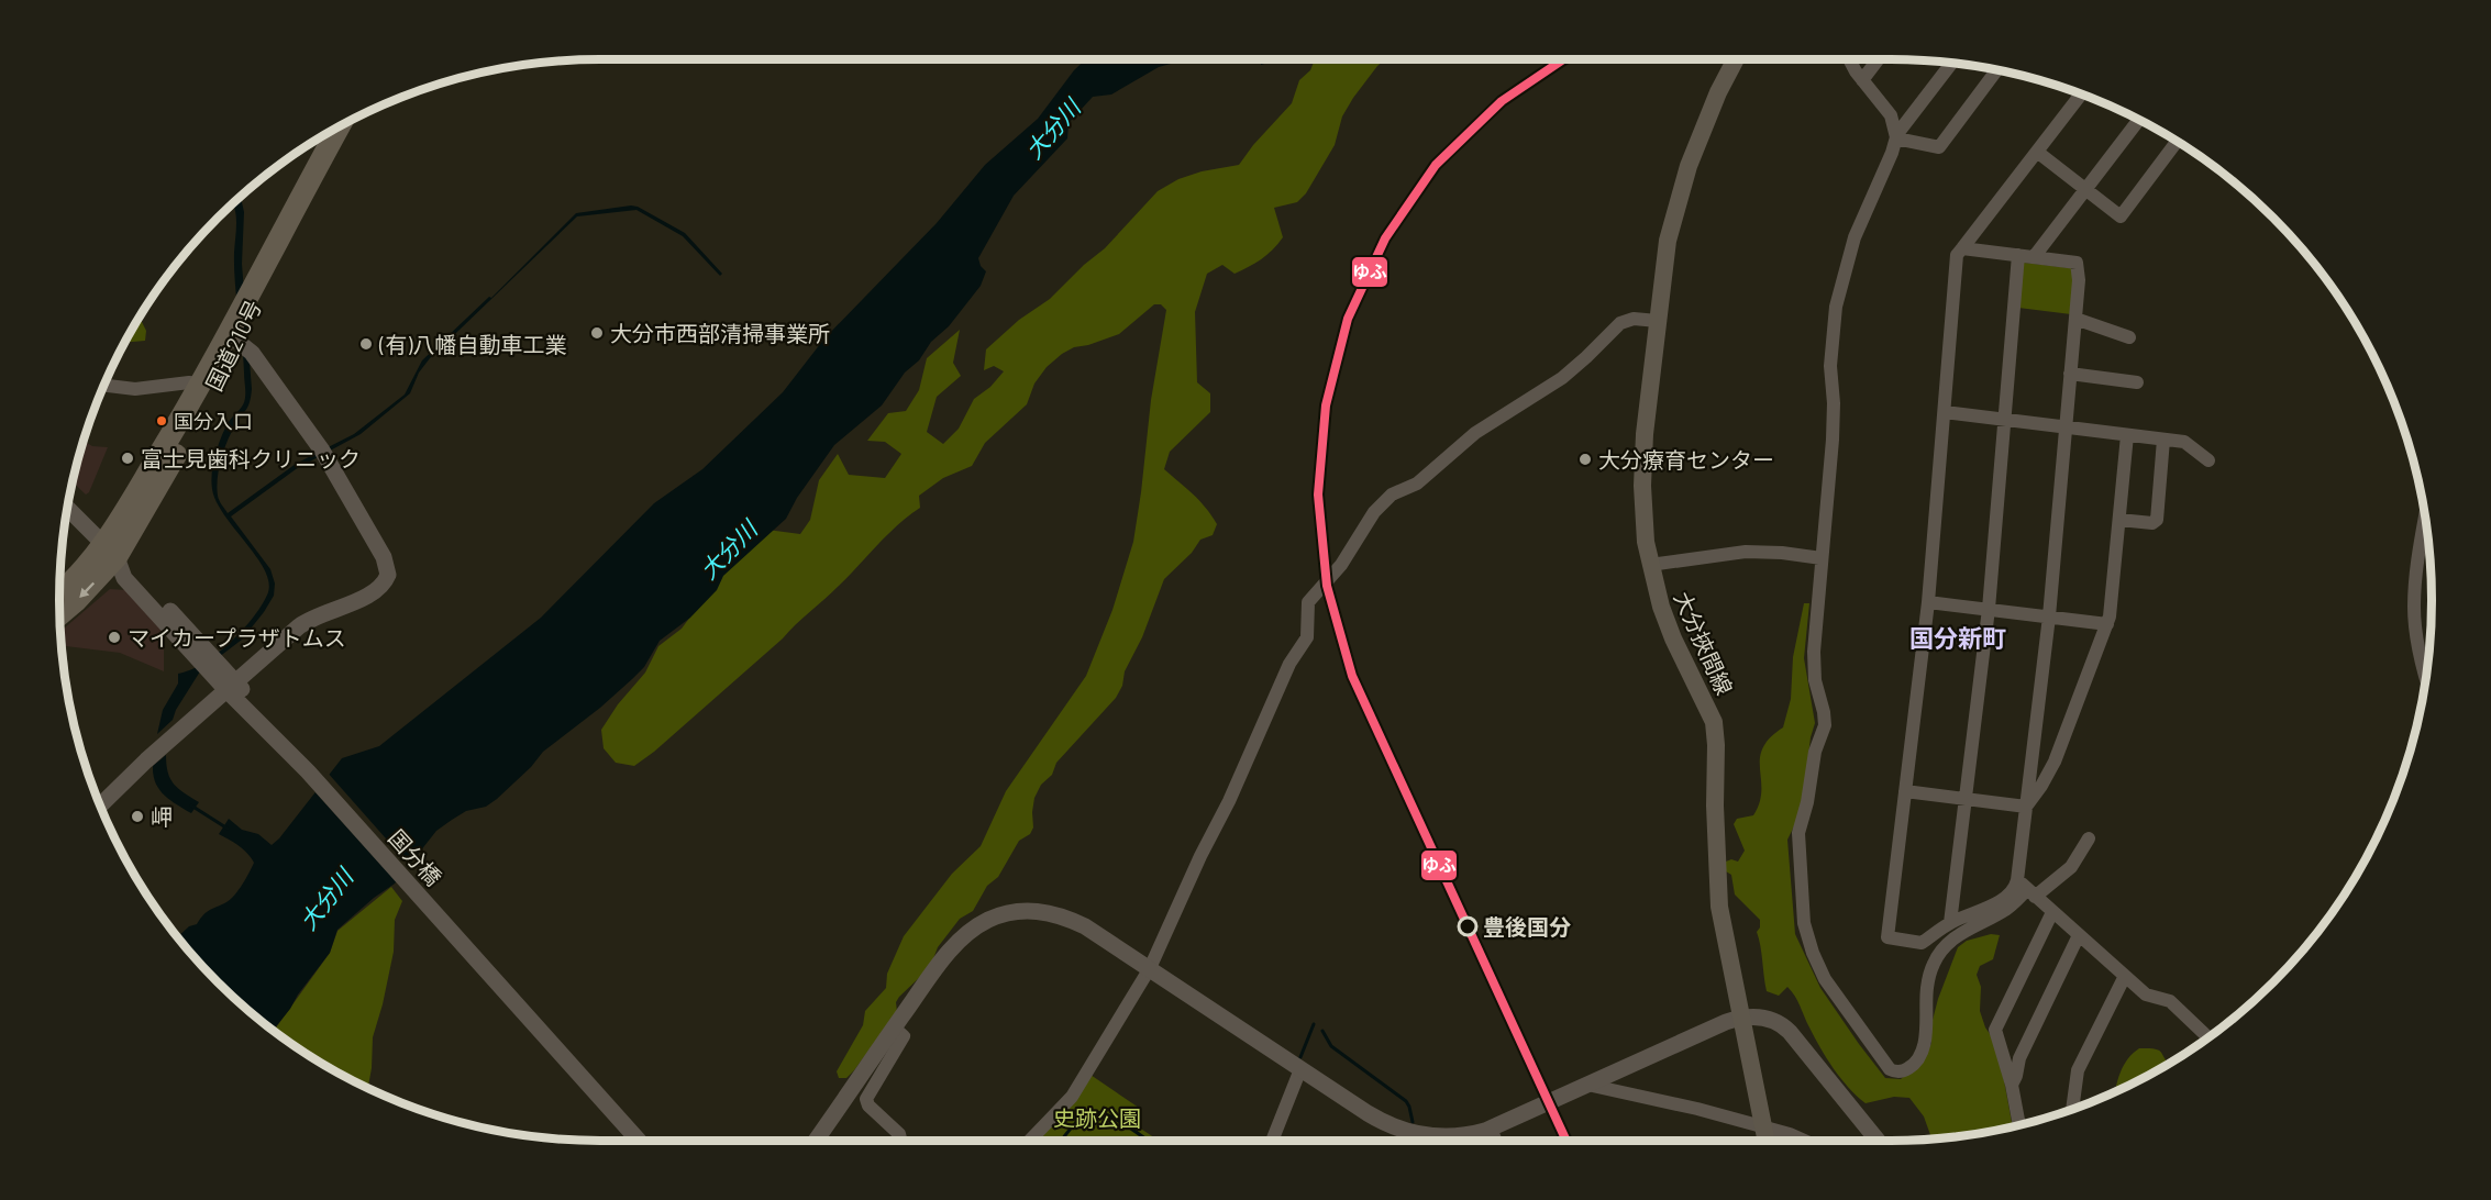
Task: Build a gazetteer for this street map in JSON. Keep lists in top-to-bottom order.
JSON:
{
  "streets": {
    "highway": ["国道210号"],
    "main road": ["大分挾間線"],
    "street": ["国分橋"]
  },
  "crossings": [
    ["国道210号", "国分橋"]
  ],
  "districts": ["国分新町"],
  "water": ["大分川"],
  "parks": ["史跡公園"],
  "places": [
    "大分市西部清掃事業所",
    "(有)八幡自動車工業",
    "国分入口",
    "富士見歯科クリニック",
    "大分療育センター",
    "マイカープラザトムス",
    "岬",
    "豊後国分"
  ],
  "lines": ["transit line ゆふ"]
}
